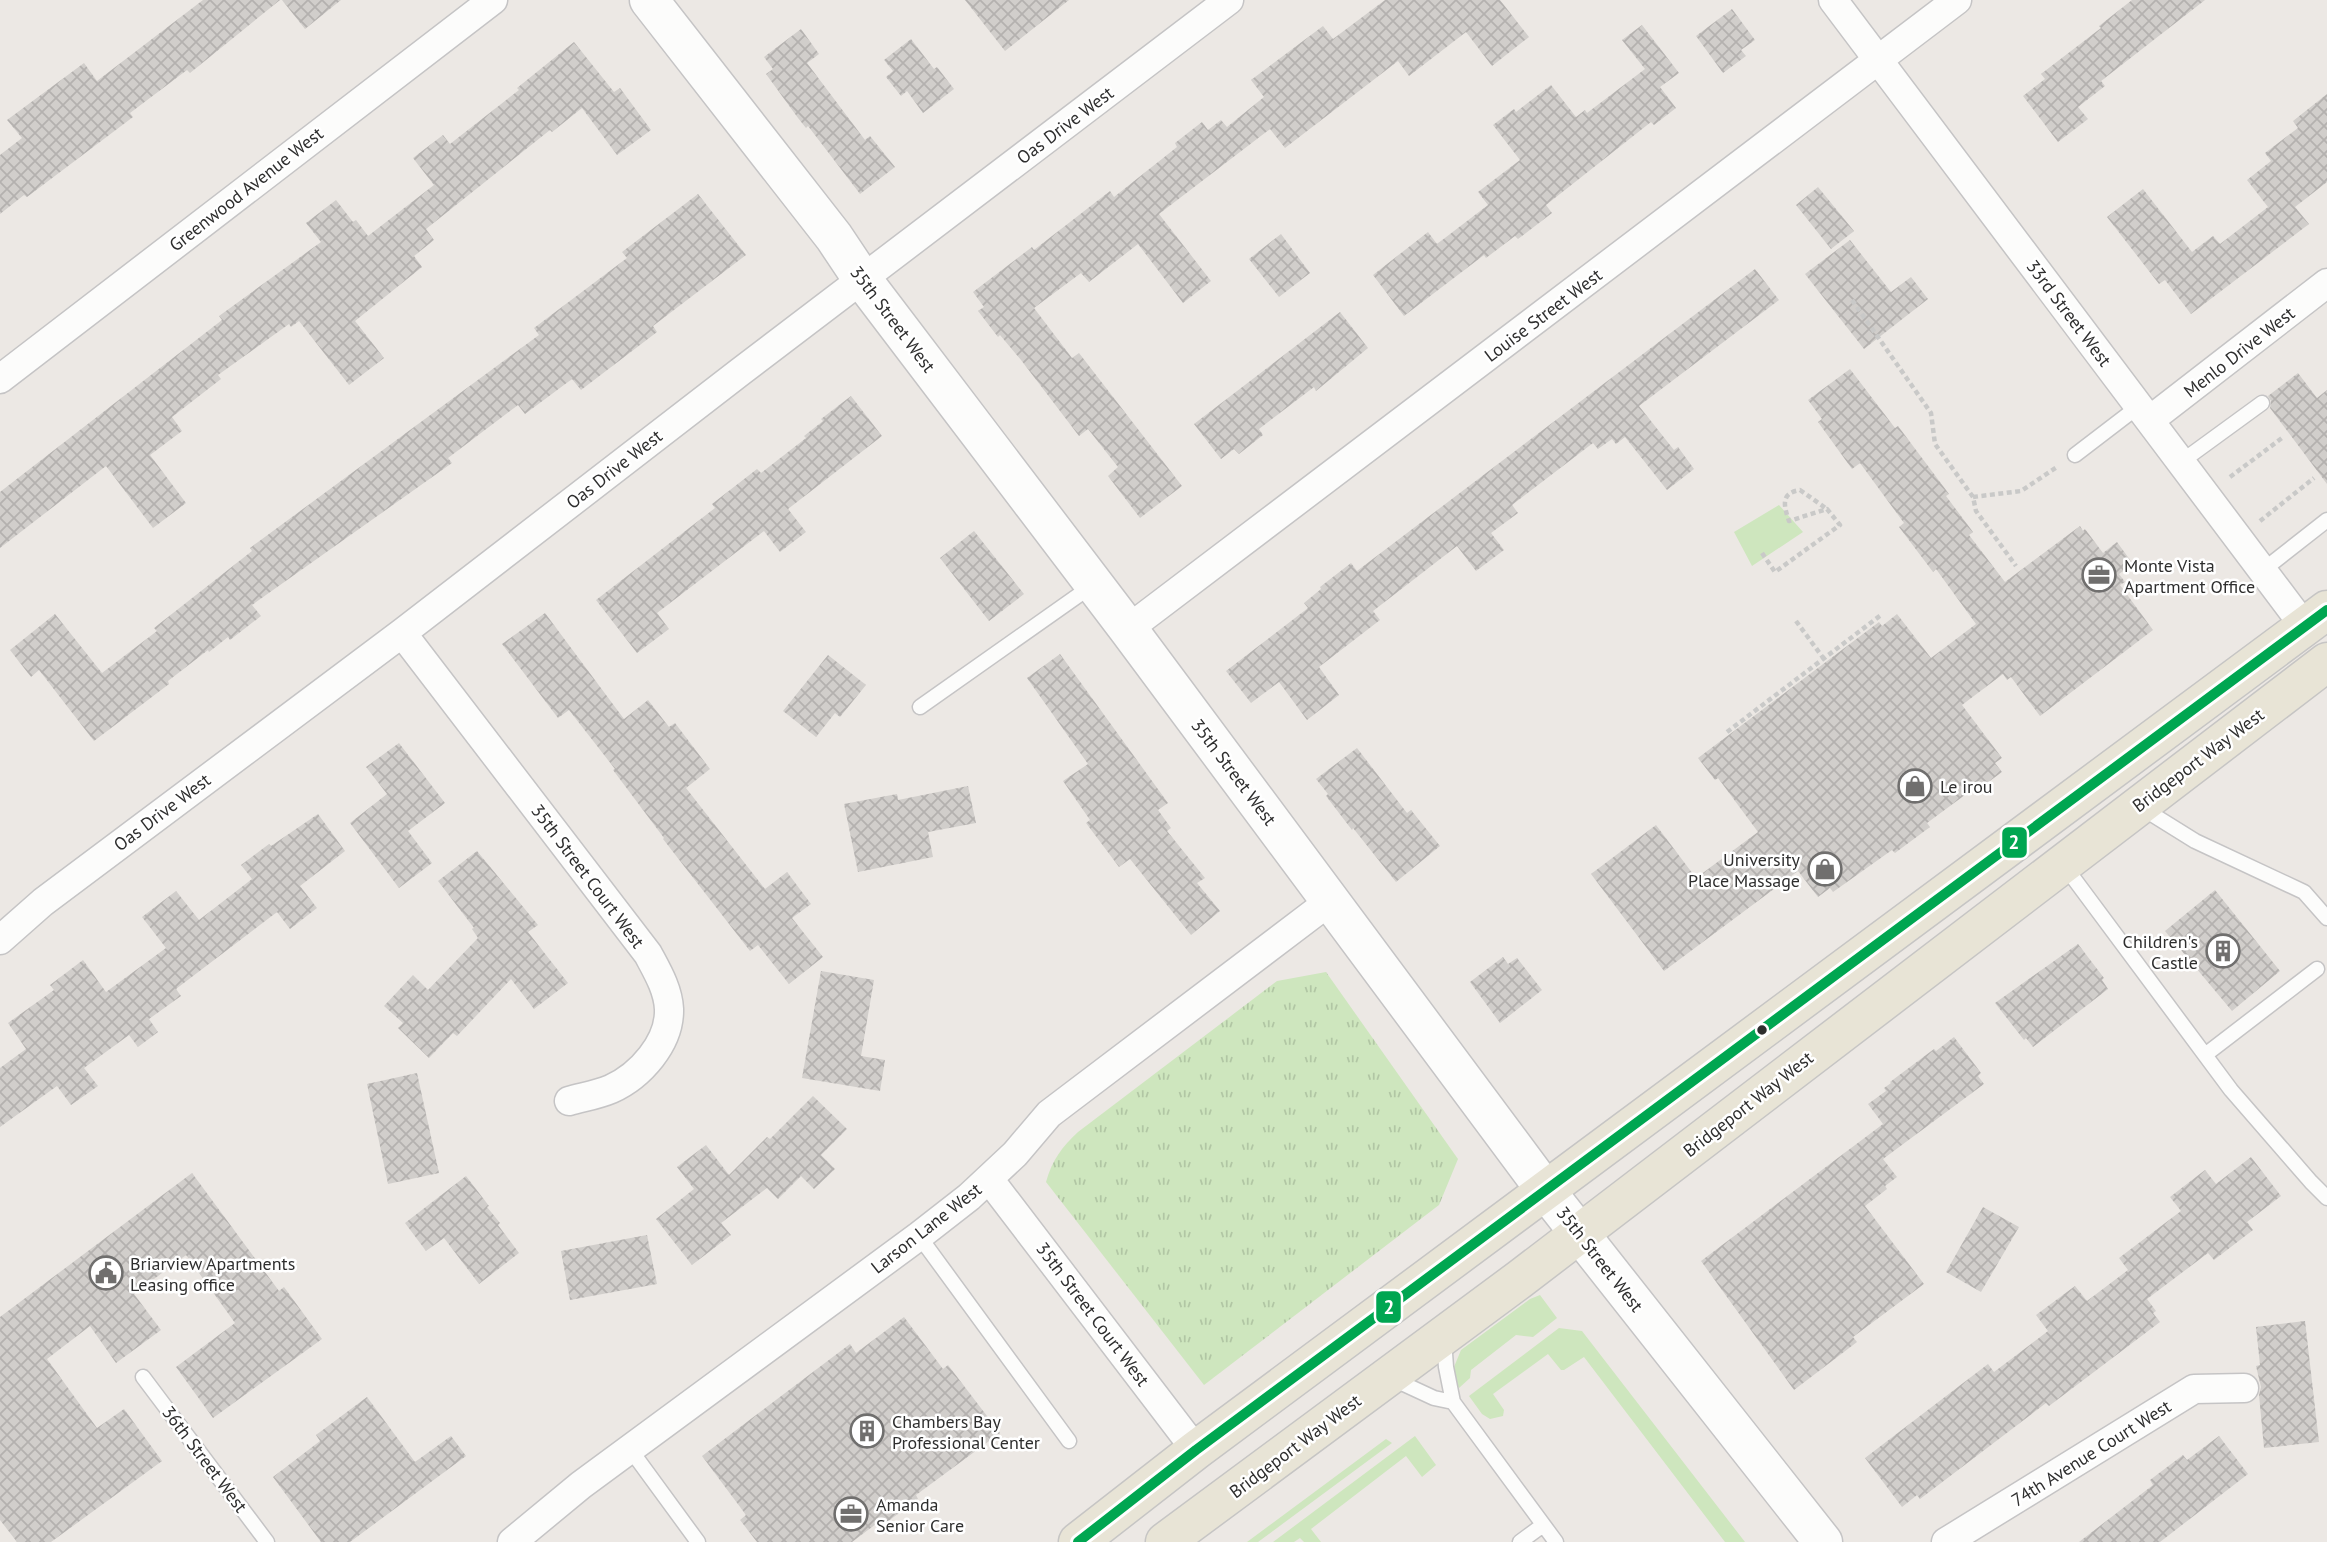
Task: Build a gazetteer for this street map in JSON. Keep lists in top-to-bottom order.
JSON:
{
  "streets": {
    "main road": ["Bridgeport Way West"],
    "street": [
      "Oas Drive West",
      "Greenwood Avenue West",
      "33rd Street West",
      "Louise Street West",
      "35th Street West",
      "Menlo Drive West",
      "35th Street Court West",
      "Larson Lane West",
      "74th Avenue Court West"
    ],
    "lane": ["36th Street West"]
  },
  "crossings": [
    ["Oas Drive West", "35th Street West"],
    ["Oas Drive West", "35th Street Court West"],
    ["33rd Street West", "Louise Street West"],
    ["33rd Street West", "Menlo Drive West"],
    ["Louise Street West", "35th Street West"],
    ["35th Street West", "Bridgeport Way West"],
    ["35th Street West", "Larson Lane West"],
    ["35th Street Court West", "Larson Lane West"]
  ],
  "places": {
    "office": ["Monte Vista Apartment Office", "Amanda Senior Care"],
    "shop": ["Le irou", "University Place Massage"],
    "building": ["Children's Castle", "Chambers Bay Professional Center"],
    "public building": ["Briarview Apartments Leasing office"]
  },
  "lines": ["transit line 2"]
}
